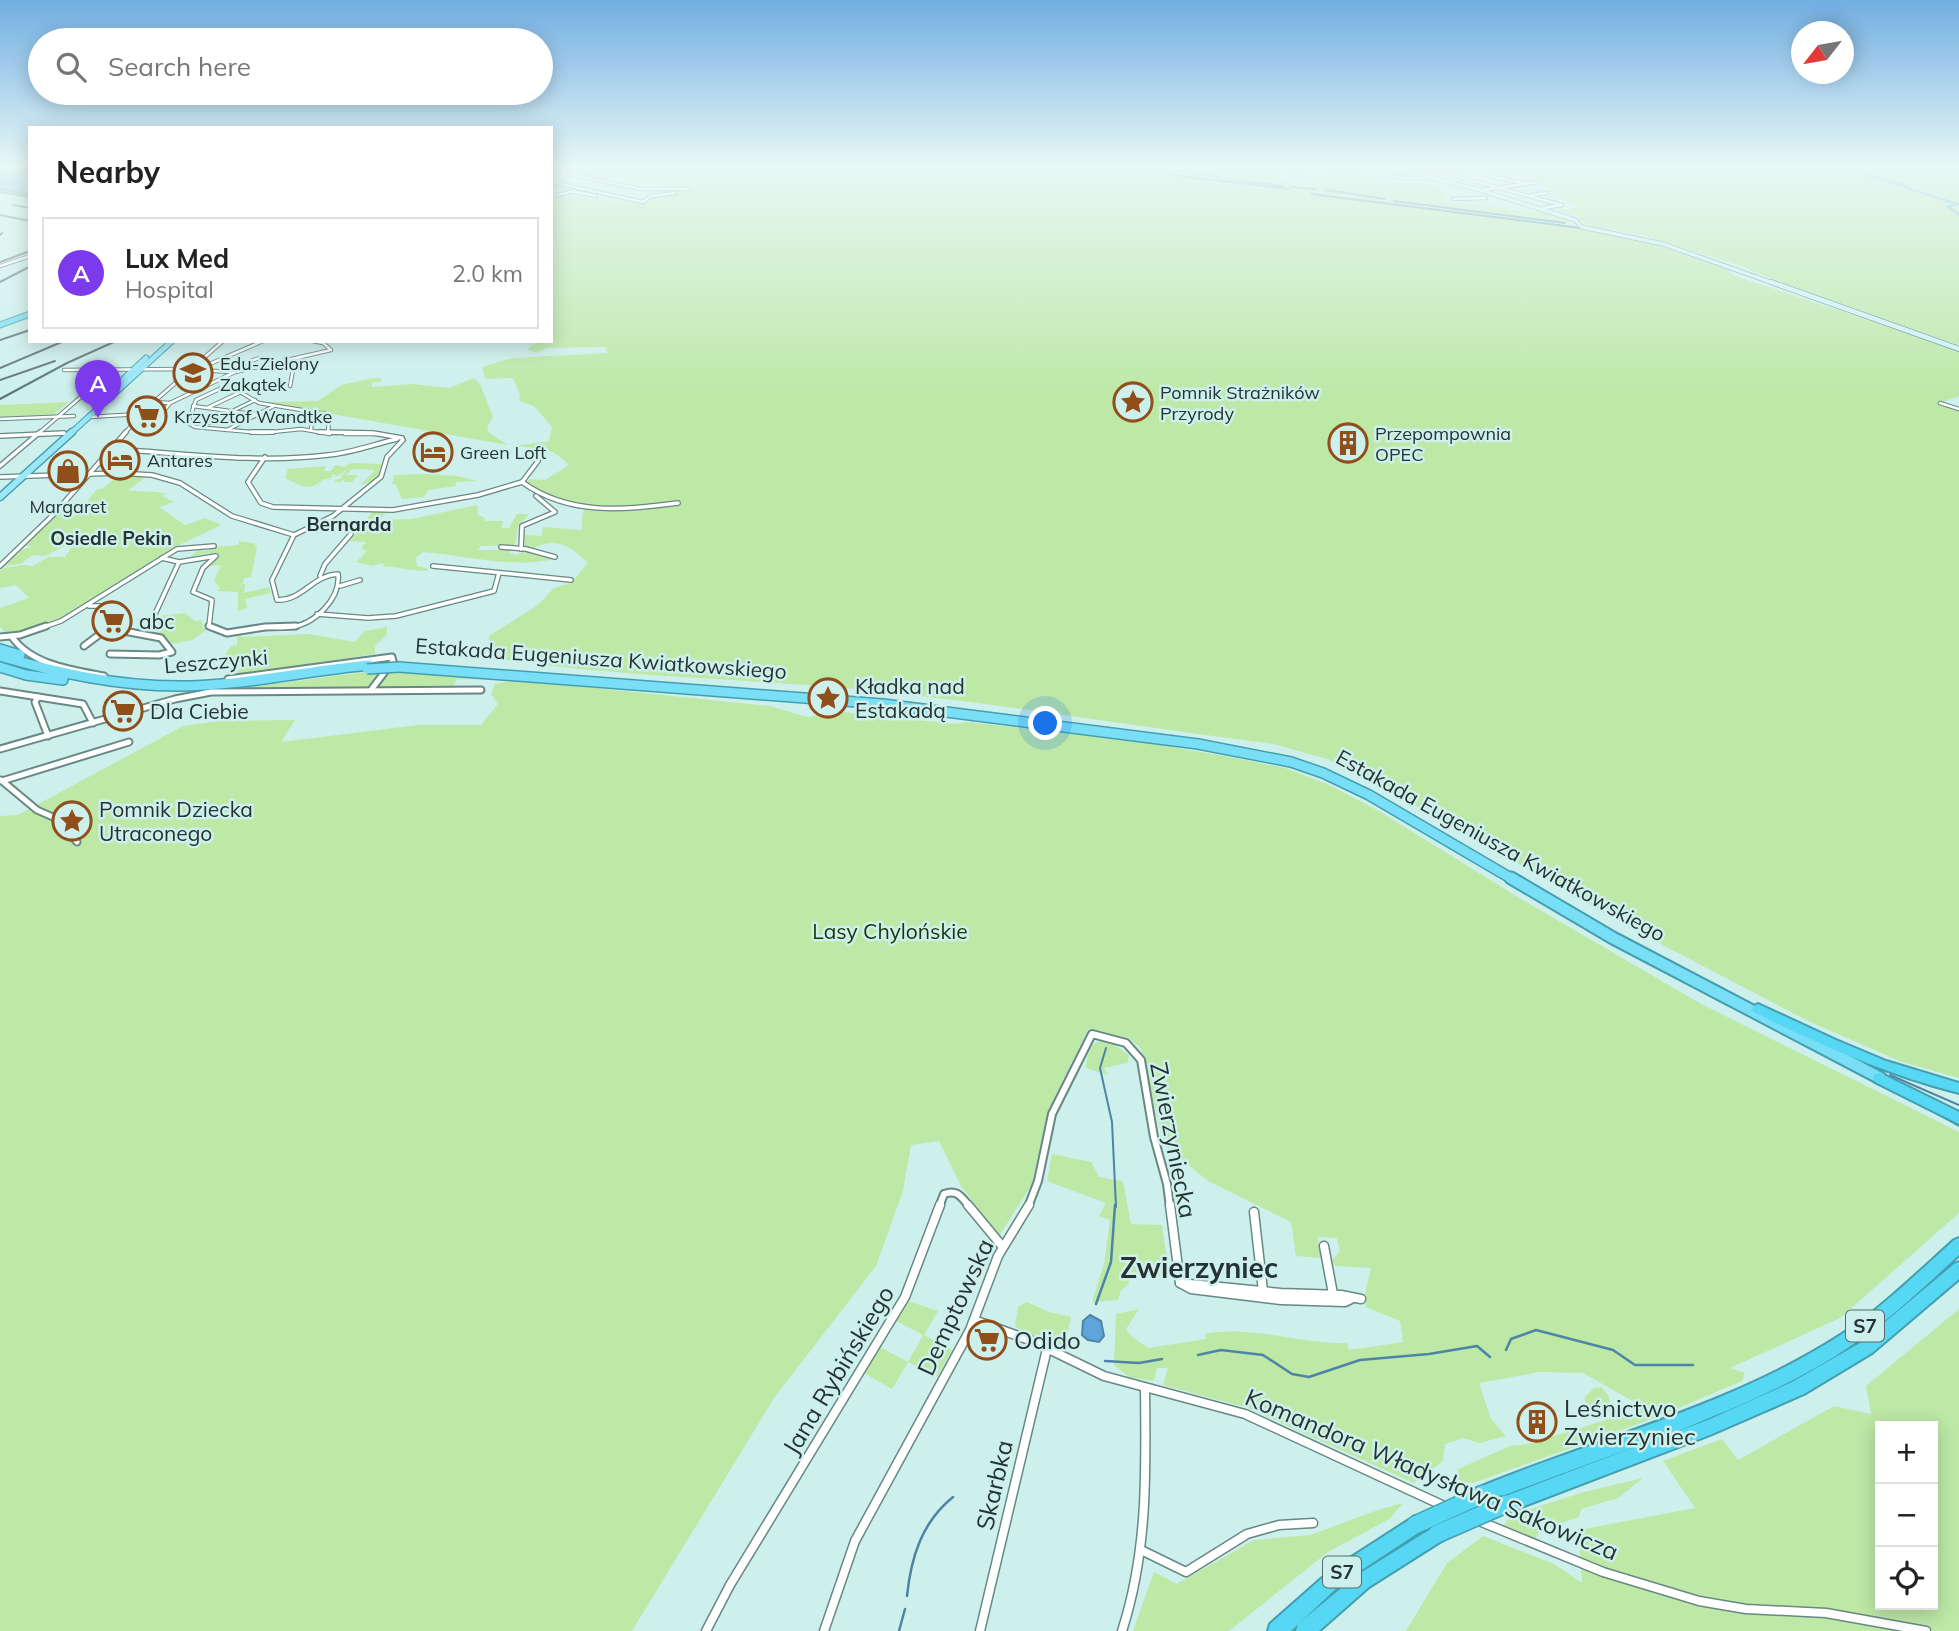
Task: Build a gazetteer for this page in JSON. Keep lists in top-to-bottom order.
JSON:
{
  "streets": {
    "highway": ["Estakada Eugeniusza Kwiatkowskiego", "S7"],
    "street": [
      "Leszczynki",
      "Zwierzyniecka",
      "Demptowska",
      "Jana Rybińskiego",
      "Komandora Władysława Sakowicza",
      "Skarbka"
    ]
  },
  "crossings": [
    ["Zwierzyniecka", "Demptowska"],
    ["Demptowska", "Jana Rybińskiego"],
    ["Demptowska", "Komandora Władysława Sakowicza"],
    ["Komandora Władysława Sakowicza", "Skarbka"]
  ],
  "districts": ["Bernarda", "Osiedle Pekin", "Zwierzyniec"],
  "parks": ["Lasy Chylońskie"],
  "places": {
    "school or university": ["Edu-Zielony Zakątek"],
    "place": ["Pomnik Strażników Przyrody", "Kładka nad Estakadą", "Pomnik Dziecka Utraconego"],
    "supermarket": [
      "Krzysztof Wandtke",
      "abc",
      "Dla Ciebie",
      "Odido"
    ],
    "building": ["Przepompownia OPEC", "Leśnictwo Zwierzyniec"],
    "hotel": ["Green Loft", "Antares"],
    "shop": ["Margaret"]
  },
  "north": "bottom left",
  "page": {
    "search": "Search here",
    "heading": "Nearby",
    "list": [
      {
        "mark": "A",
        "name": "Lux Med",
        "note": "Hospital",
        "value": "2.0 km"
      }
    ],
    "pins": "A",
    "map_buttons": ["+", "−"]
  }
}
